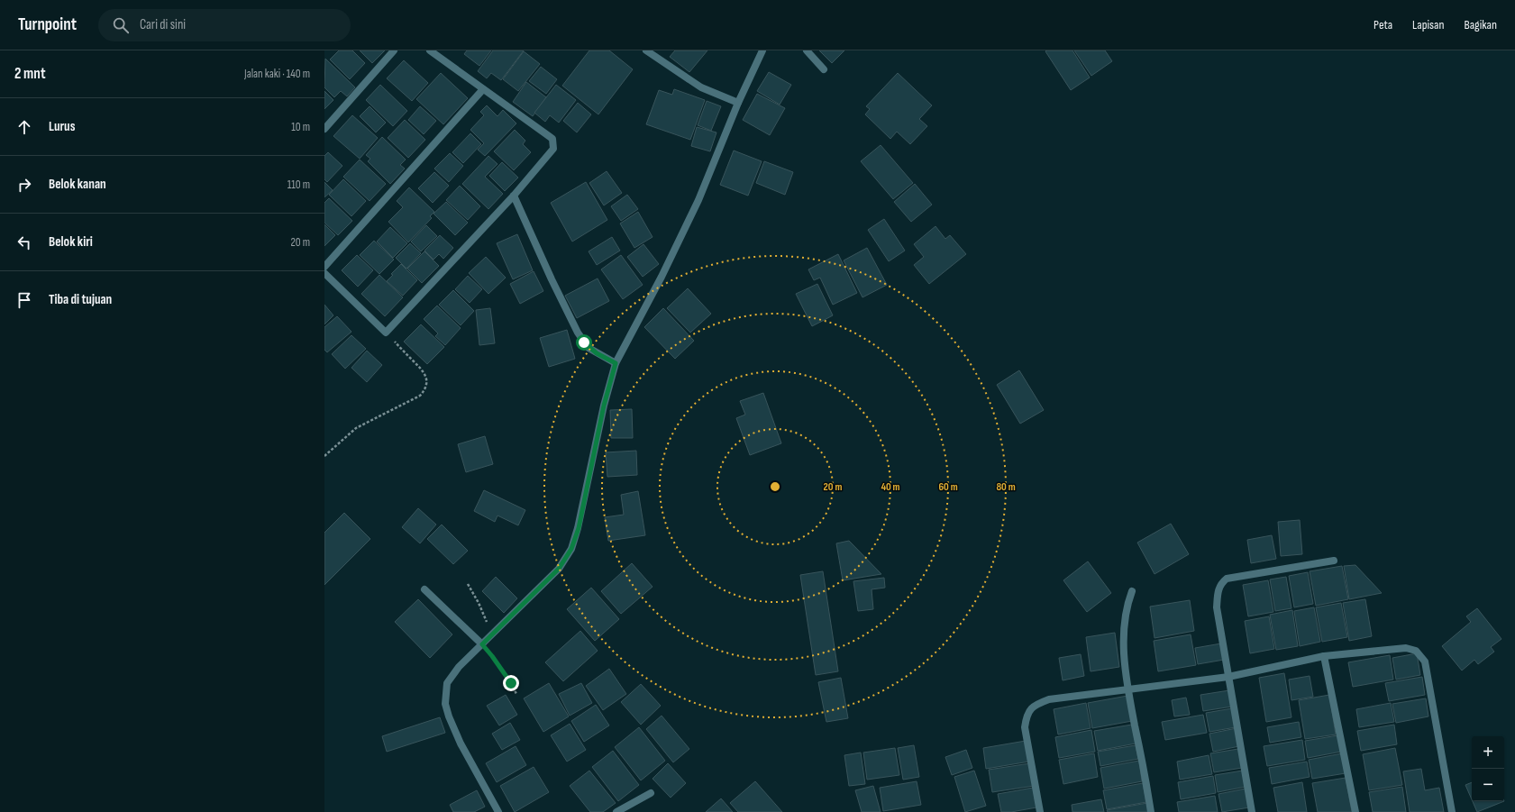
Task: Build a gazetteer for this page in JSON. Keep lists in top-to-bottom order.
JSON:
{
  "page": {
    "header": "Turnpoint",
    "search": "Cari di sini",
    "nav": ["Peta", "Lapisan", "Bagikan"],
    "heading": ["2 mnt", "Jalan kaki · 140 m"],
    "list": [
      ["Lurus", "10 m"],
      ["Belok kanan", "110 m"],
      ["Belok kiri", "20 m"],
      "Tiba di tujuan"
    ],
    "map_buttons": ["+", "−"]
  },
  "rings": [
    "20 m",
    "40 m",
    "60 m",
    "80 m"
  ]
}
